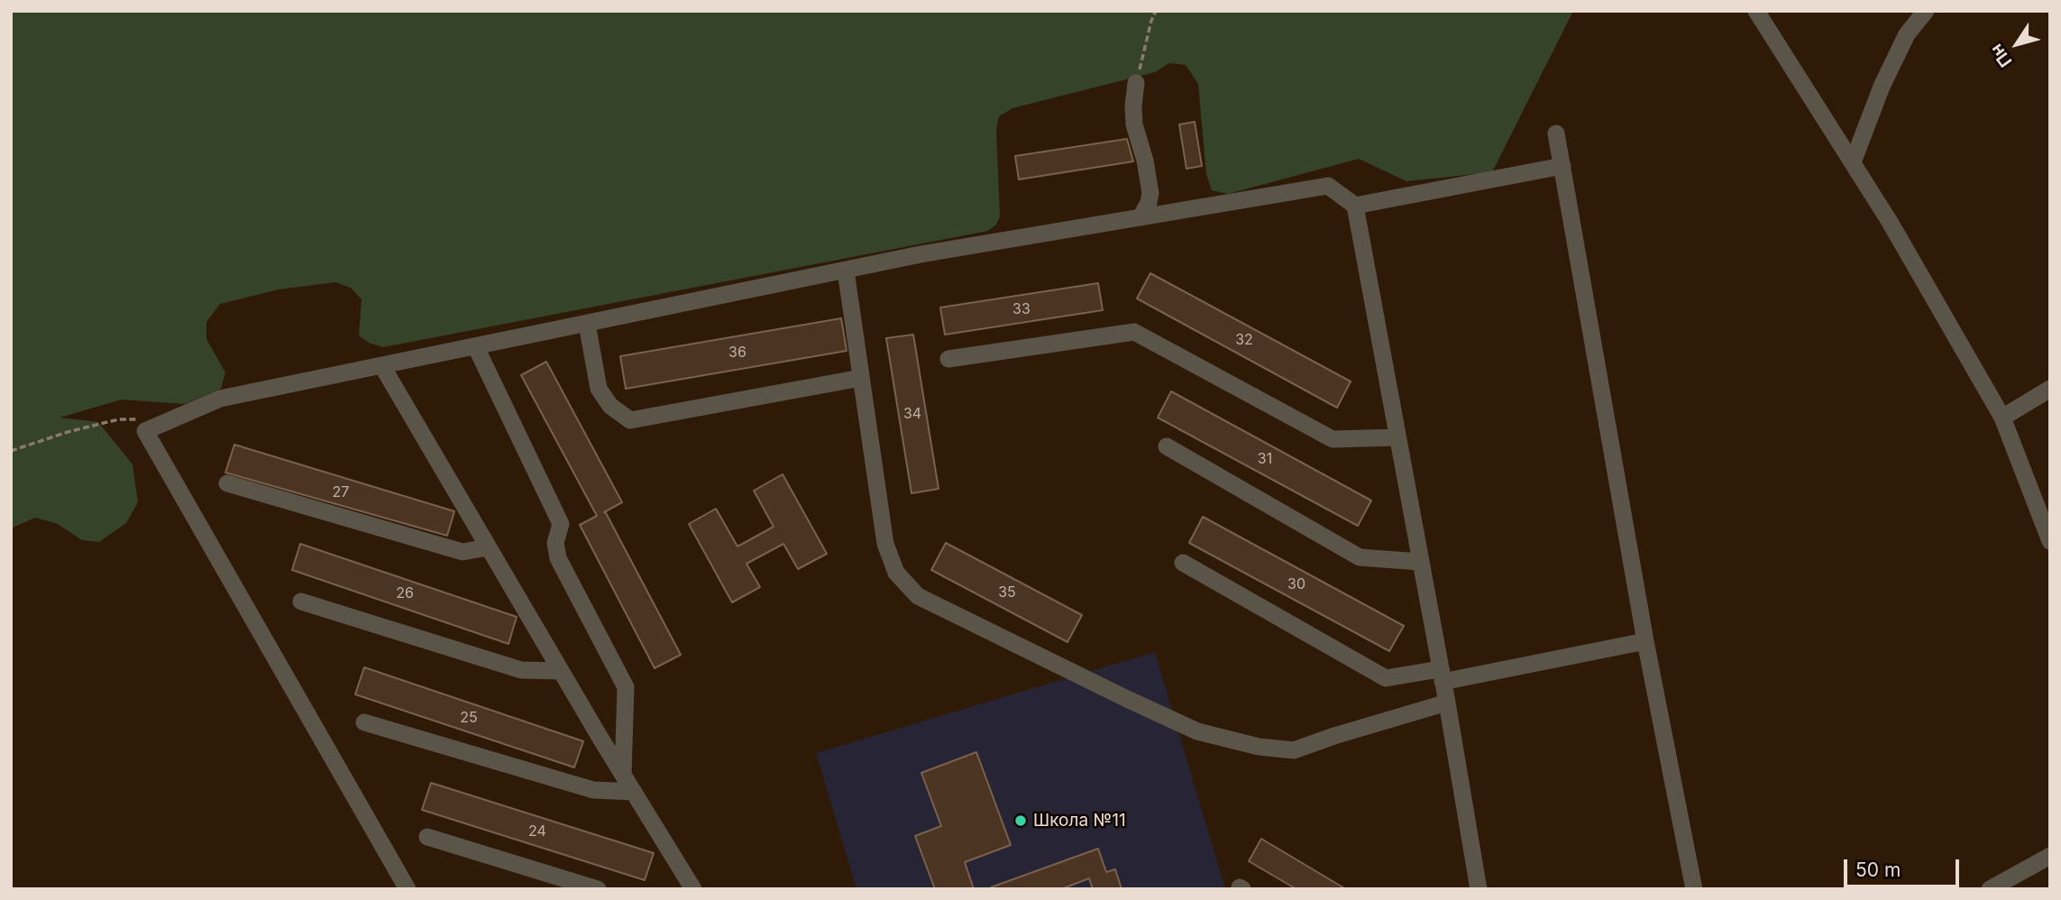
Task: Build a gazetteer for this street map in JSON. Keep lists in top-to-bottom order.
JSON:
{
  "places": ["Школа №11"],
  "house_numbers": [
    "33",
    "32",
    "36",
    "34",
    "31",
    "27",
    "30",
    "35",
    "26",
    "25",
    "24"
  ],
  "scale_bar": "50 m",
  "north": "bottom left"
}
